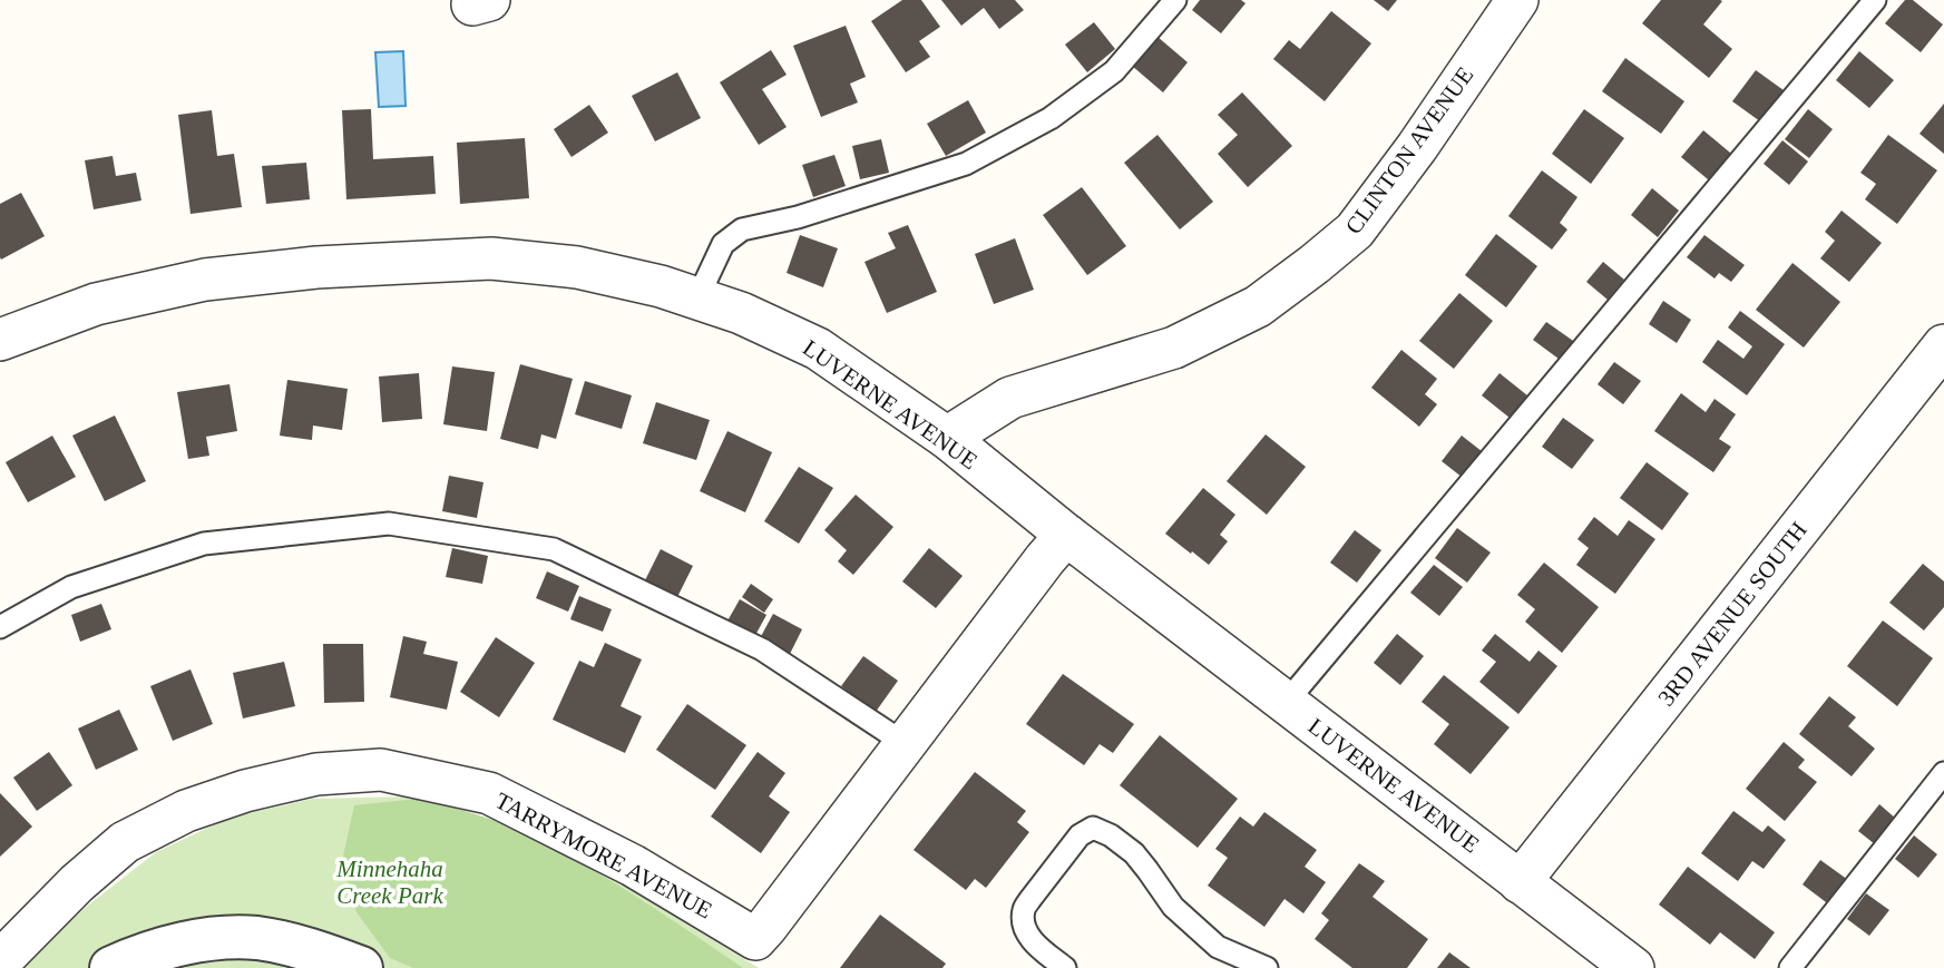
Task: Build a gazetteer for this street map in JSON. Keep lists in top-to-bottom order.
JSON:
{
  "streets": {
    "street": [
      "CLINTON AVENUE",
      "LUVERNE AVENUE",
      "3RD AVENUE SOUTH",
      "TARRYMORE AVENUE"
    ]
  },
  "crossings": [
    ["CLINTON AVENUE", "LUVERNE AVENUE"],
    ["LUVERNE AVENUE", "3RD AVENUE SOUTH"],
    ["LUVERNE AVENUE", "TARRYMORE AVENUE"]
  ],
  "parks": ["Minnehaha Creek Park"]
}
